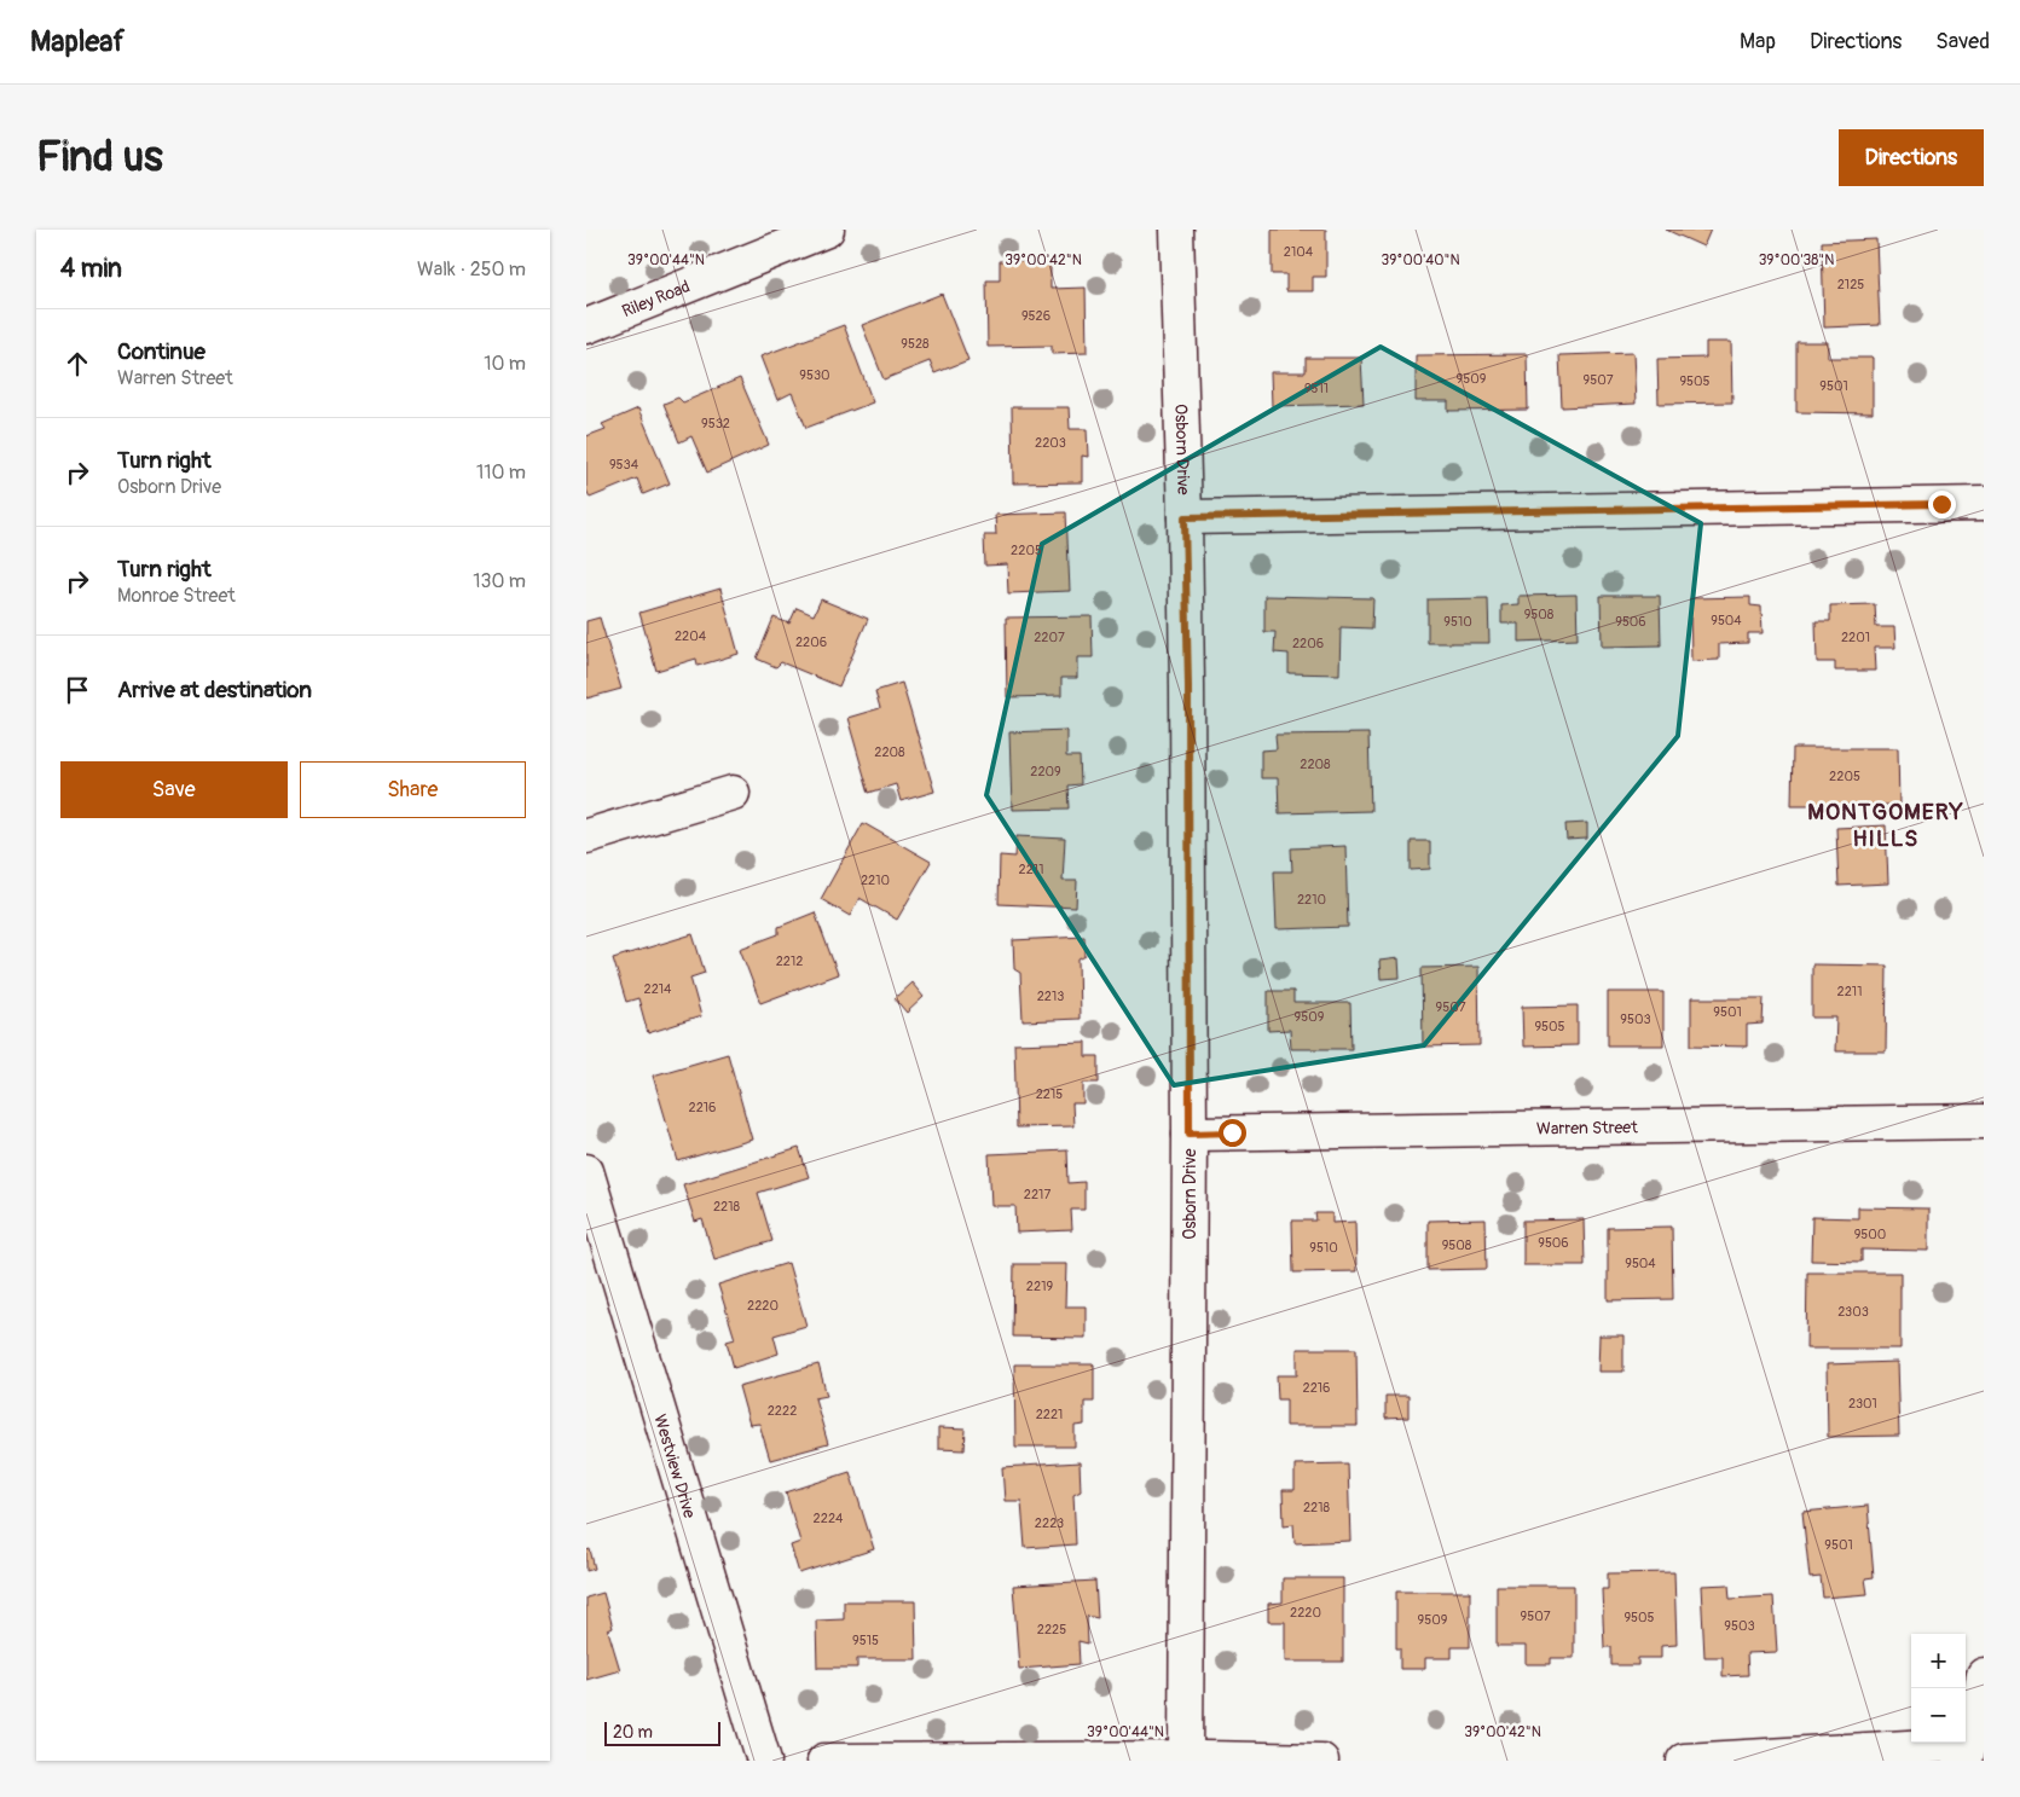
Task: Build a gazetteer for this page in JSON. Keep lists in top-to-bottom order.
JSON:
{
  "streets": {
    "street": [
      "Riley Road",
      "Osborn Drive",
      "Warren Street",
      "Westview Drive"
    ]
  },
  "crossings": [
    ["Osborn Drive", "Warren Street"]
  ],
  "districts": ["MONTGOMERY HILLS"],
  "house_numbers": [
    "2104",
    "2125",
    "9526",
    "9528",
    "9530",
    "9509",
    "9507",
    "9505",
    "9501",
    "9511",
    "9532",
    "2203",
    "9534",
    "2205",
    "9508",
    "9504",
    "9510",
    "9506",
    "2204",
    "2207",
    "2201",
    "2206",
    "2206",
    "2208",
    "2208",
    "2209",
    "2205",
    "2211",
    "2210",
    "2210",
    "2212",
    "2214",
    "2211",
    "2213",
    "9507",
    "9501",
    "9509",
    "9503",
    "9505",
    "2215",
    "2216",
    "2217",
    "2218",
    "9500",
    "9506",
    "9508",
    "9510",
    "9504",
    "2219",
    "2220",
    "2303",
    "2216",
    "2301",
    "2222",
    "2221",
    "2218",
    "2224",
    "2223",
    "9501",
    "2220",
    "9507",
    "9505",
    "9509",
    "9503",
    "2225",
    "9515"
  ],
  "scale_bar": "20 m",
  "page": {
    "header": "Mapleaf",
    "nav": ["Map", "Directions", "Saved"],
    "buttons": [
      "Directions",
      ["Save", "Share"]
    ],
    "title": "Find us",
    "heading": ["4 min", "Walk · 250 m"],
    "list": [
      ["Continue", "Warren Street", "10 m"],
      ["Turn right", "Osborn Drive", "110 m"],
      ["Turn right", "Monroe Street", "130 m"],
      "Arrive at destination"
    ],
    "map_buttons": ["+", "−"],
    "scale": "20 m"
  },
  "coordinates": [
    "39°00'38\"N",
    "39°00'44\"N",
    "39°00'42\"N",
    "39°00'40\"N"
  ]
}
